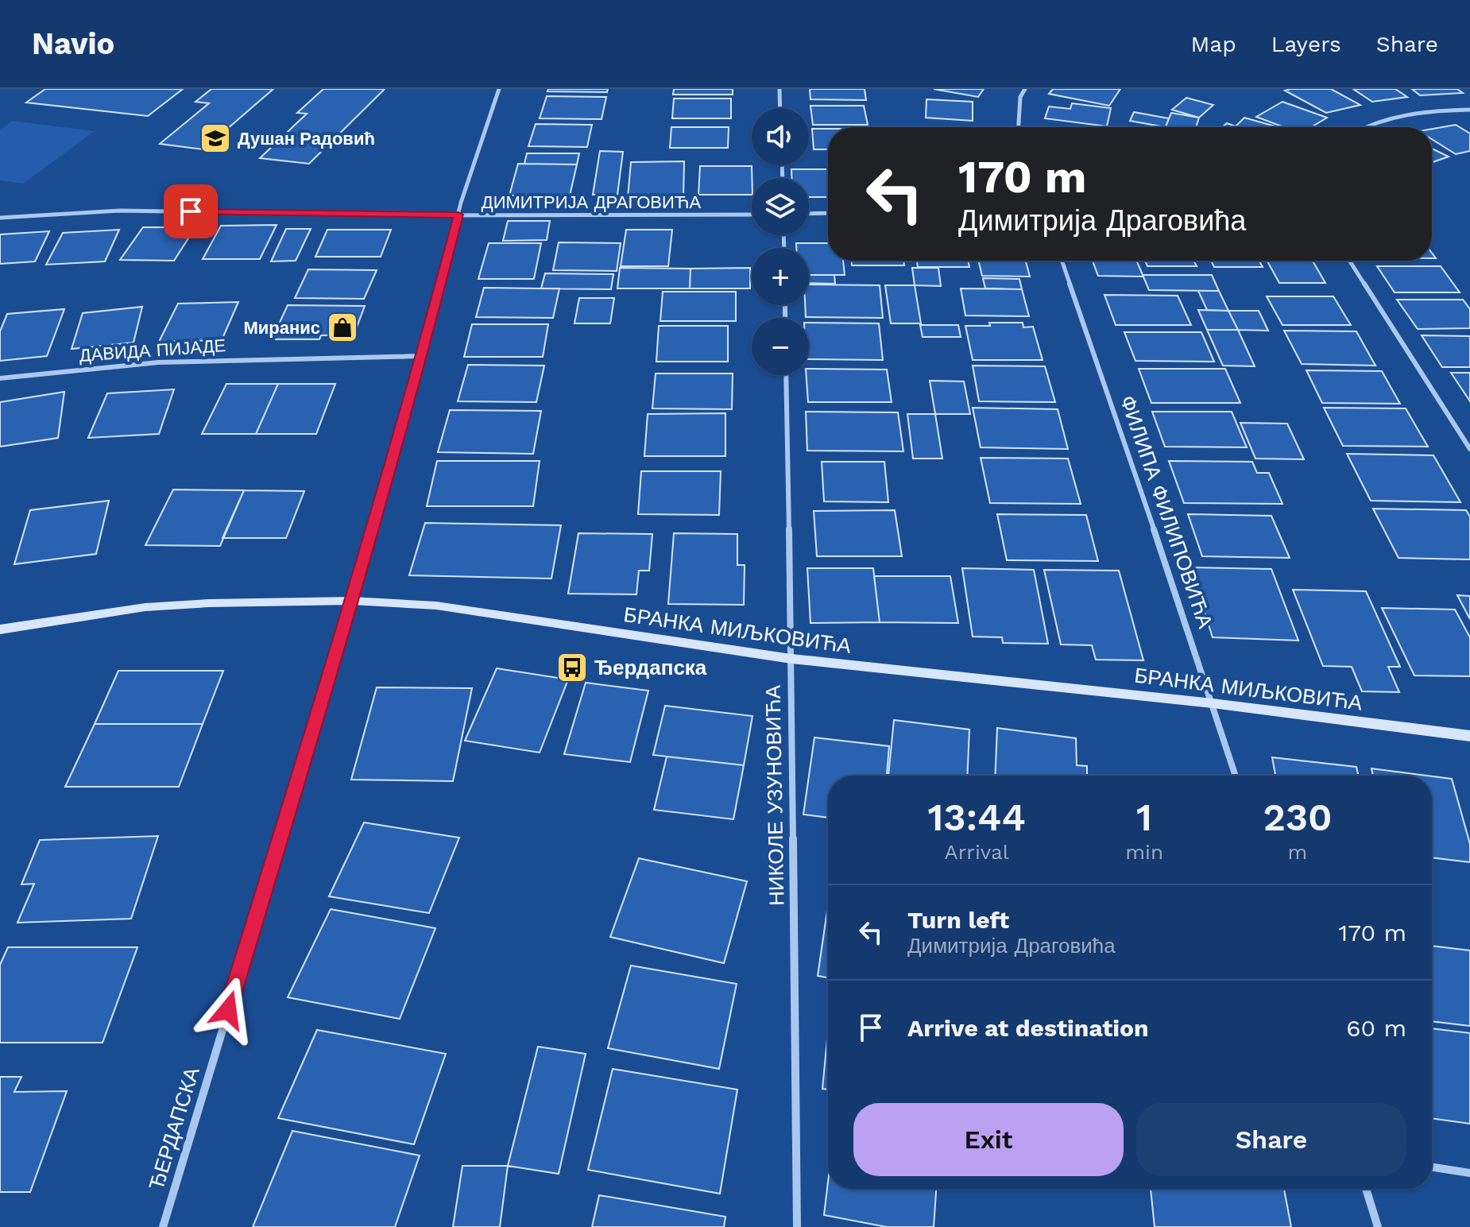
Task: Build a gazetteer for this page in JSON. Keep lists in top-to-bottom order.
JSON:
{
  "streets": {
    "street": [
      "ДИМИТРИЈА ДРАГОВИЋА",
      "ДАВИДА ПИЈАДЕ",
      "ФИЛИПА ФИЛИПОВИЋА",
      "БРАНКА МИЉКОВИЋА",
      "НИКОЛЕ УЗУНОВИЋА",
      "ЂЕРДАПСКА"
    ]
  },
  "crossings": [
    ["ДИМИТРИЈА ДРАГОВИЋА", "ЂЕРДАПСКА"],
    ["ДАВИДА ПИЈАДЕ", "ЂЕРДАПСКА"],
    ["ФИЛИПА ФИЛИПОВИЋА", "БРАНКА МИЉКОВИЋА"],
    ["БРАНКА МИЉКОВИЋА", "НИКОЛЕ УЗУНОВИЋА"],
    ["БРАНКА МИЉКОВИЋА", "ЂЕРДАПСКА"]
  ],
  "places": {
    "school or university": ["Душан Радовић"],
    "shop": ["Миранис"],
    "bus stop": ["Ђердапска"]
  },
  "page": {
    "header": "Navio",
    "nav": ["Map", "Layers", "Share"],
    "map_buttons": ["+", "−"],
    "turn": ["170 m", "Димитрија Драговића"],
    "eta": [
      "13:44",
      "Arrival",
      "1",
      "min",
      "230",
      "m"
    ],
    "list": [
      {
        "name": "Turn left",
        "note": "Димитрија Драговића",
        "value": "170 m"
      },
      {
        "name": "Arrive at destination",
        "value": "60 m"
      }
    ],
    "buttons": ["Exit", "Share"]
  }
}
